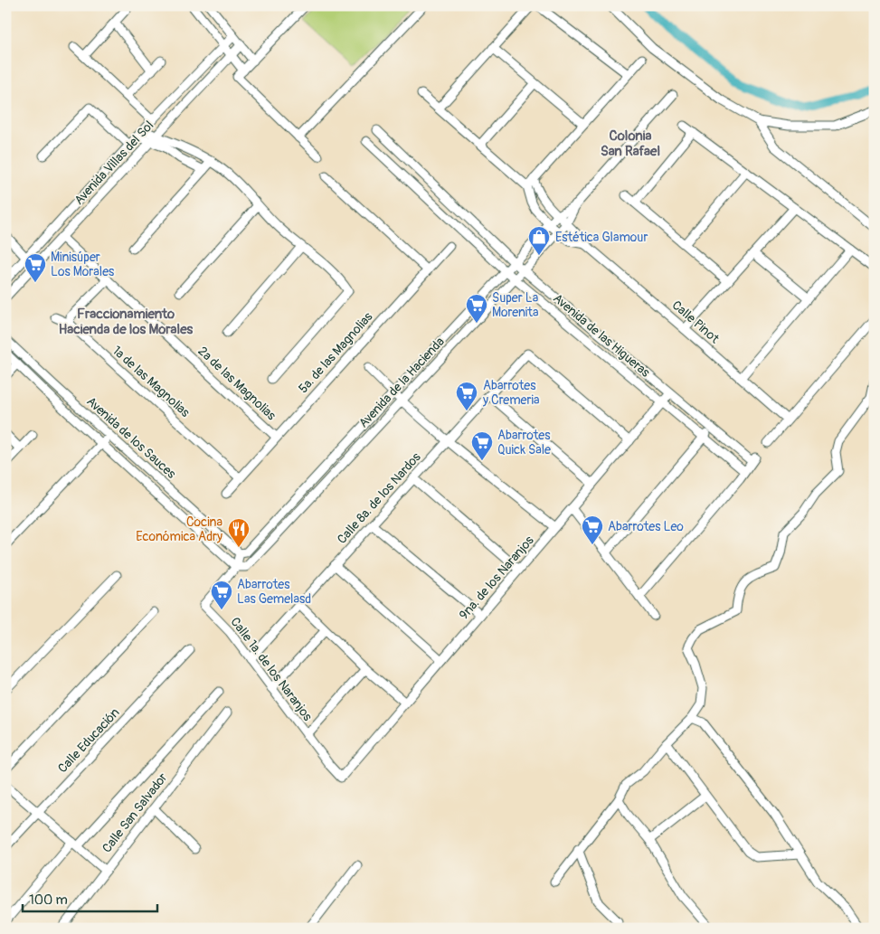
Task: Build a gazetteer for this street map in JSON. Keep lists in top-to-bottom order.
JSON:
{
  "streets": {
    "street": [
      "Avenida Villas del Sol",
      "Calle Pinot",
      "Avenida de las Higueras",
      "5a. de las Magnolias",
      "1a de las Magnolias",
      "Avenida de la Hacienda",
      "2a de las Magnolias",
      "Avenida de los Sauces",
      "Calle 8a. de los Nardos",
      "9na. de los Naranjos",
      "Calle 1a. de los Naranjos",
      "Calle Educación",
      "Calle San Salvador"
    ]
  },
  "crossings": [
    ["Avenida Villas del Sol", "2a de las Magnolias"],
    ["Calle Pinot", "Avenida de la Hacienda"],
    ["Avenida de las Higueras", "Avenida de la Hacienda"],
    ["Avenida de las Higueras", "9na. de los Naranjos"],
    ["5a. de las Magnolias", "1a de las Magnolias"],
    ["5a. de las Magnolias", "2a de las Magnolias"],
    ["Avenida de la Hacienda", "Avenida de los Sauces"],
    ["Avenida de la Hacienda", "Calle 1a. de los Naranjos"],
    ["Avenida de los Sauces", "Calle 1a. de los Naranjos"],
    ["Calle 8a. de los Nardos", "9na. de los Naranjos"],
    ["Calle 8a. de los Nardos", "Calle 1a. de los Naranjos"],
    ["9na. de los Naranjos", "Calle 1a. de los Naranjos"]
  ],
  "districts": ["Colonia San Rafael", "Fraccionamiento Hacienda de los Morales"],
  "places": {
    "shop": ["Estética Glamour"],
    "supermarket": [
      "Minisúper Los Morales",
      "Super La Morenita",
      "Abarrotes y Cremeria",
      "Abarrotes Quick Sale",
      "Abarrotes Leo",
      "Abarrotes Las Gemelasd"
    ],
    "restaurant": ["Cocina Económica Adry"]
  },
  "scale_bar": "100 m"
}
